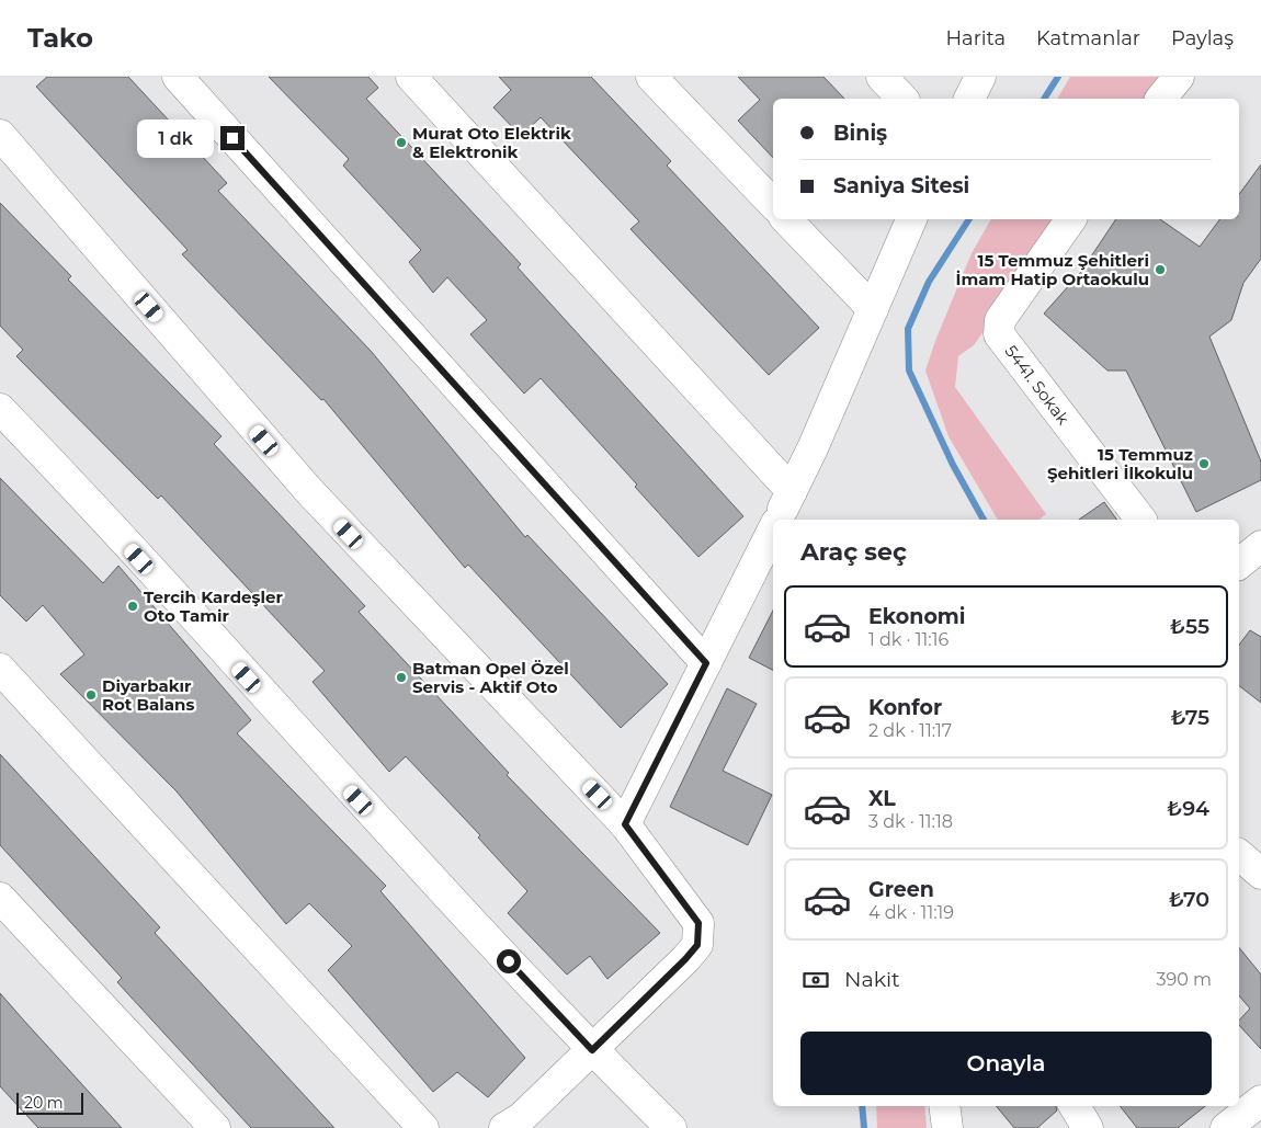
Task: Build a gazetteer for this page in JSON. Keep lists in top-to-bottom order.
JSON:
{
  "streets": {
    "street": ["5441. Sokak"]
  },
  "places": [
    "Murat Oto Elektrik & Elektronik",
    "15 Temmuz Şehitleri İmam Hatip Ortaokulu",
    "15 Temmuz Şehitleri İlkokulu",
    "Tercih Kardeşler Oto Tamir",
    "Batman Opel Özel Servis - Aktif Oto",
    "Diyarbakır Rot Balans"
  ],
  "scale_bar": "20 m",
  "page": {
    "header": "Tako",
    "nav": ["Harita", "Katmanlar", "Paylaş"],
    "banner": ["Biniş", "Saniya Sitesi"],
    "bubble": "1 dk",
    "heading": "Araç seç",
    "list": [
      {
        "name": "Ekonomi",
        "note": "1 dk · 11:16",
        "value": "₺55"
      },
      {
        "name": "Konfor",
        "note": "2 dk · 11:17",
        "value": "₺75"
      },
      {
        "name": "XL",
        "note": "3 dk · 11:18",
        "value": "₺94"
      },
      {
        "name": "Green",
        "note": "4 dk · 11:19",
        "value": "₺70"
      }
    ],
    "pay": ["Nakit", "390 m"],
    "buttons": "Onayla",
    "scale": "20 m"
  }
}
